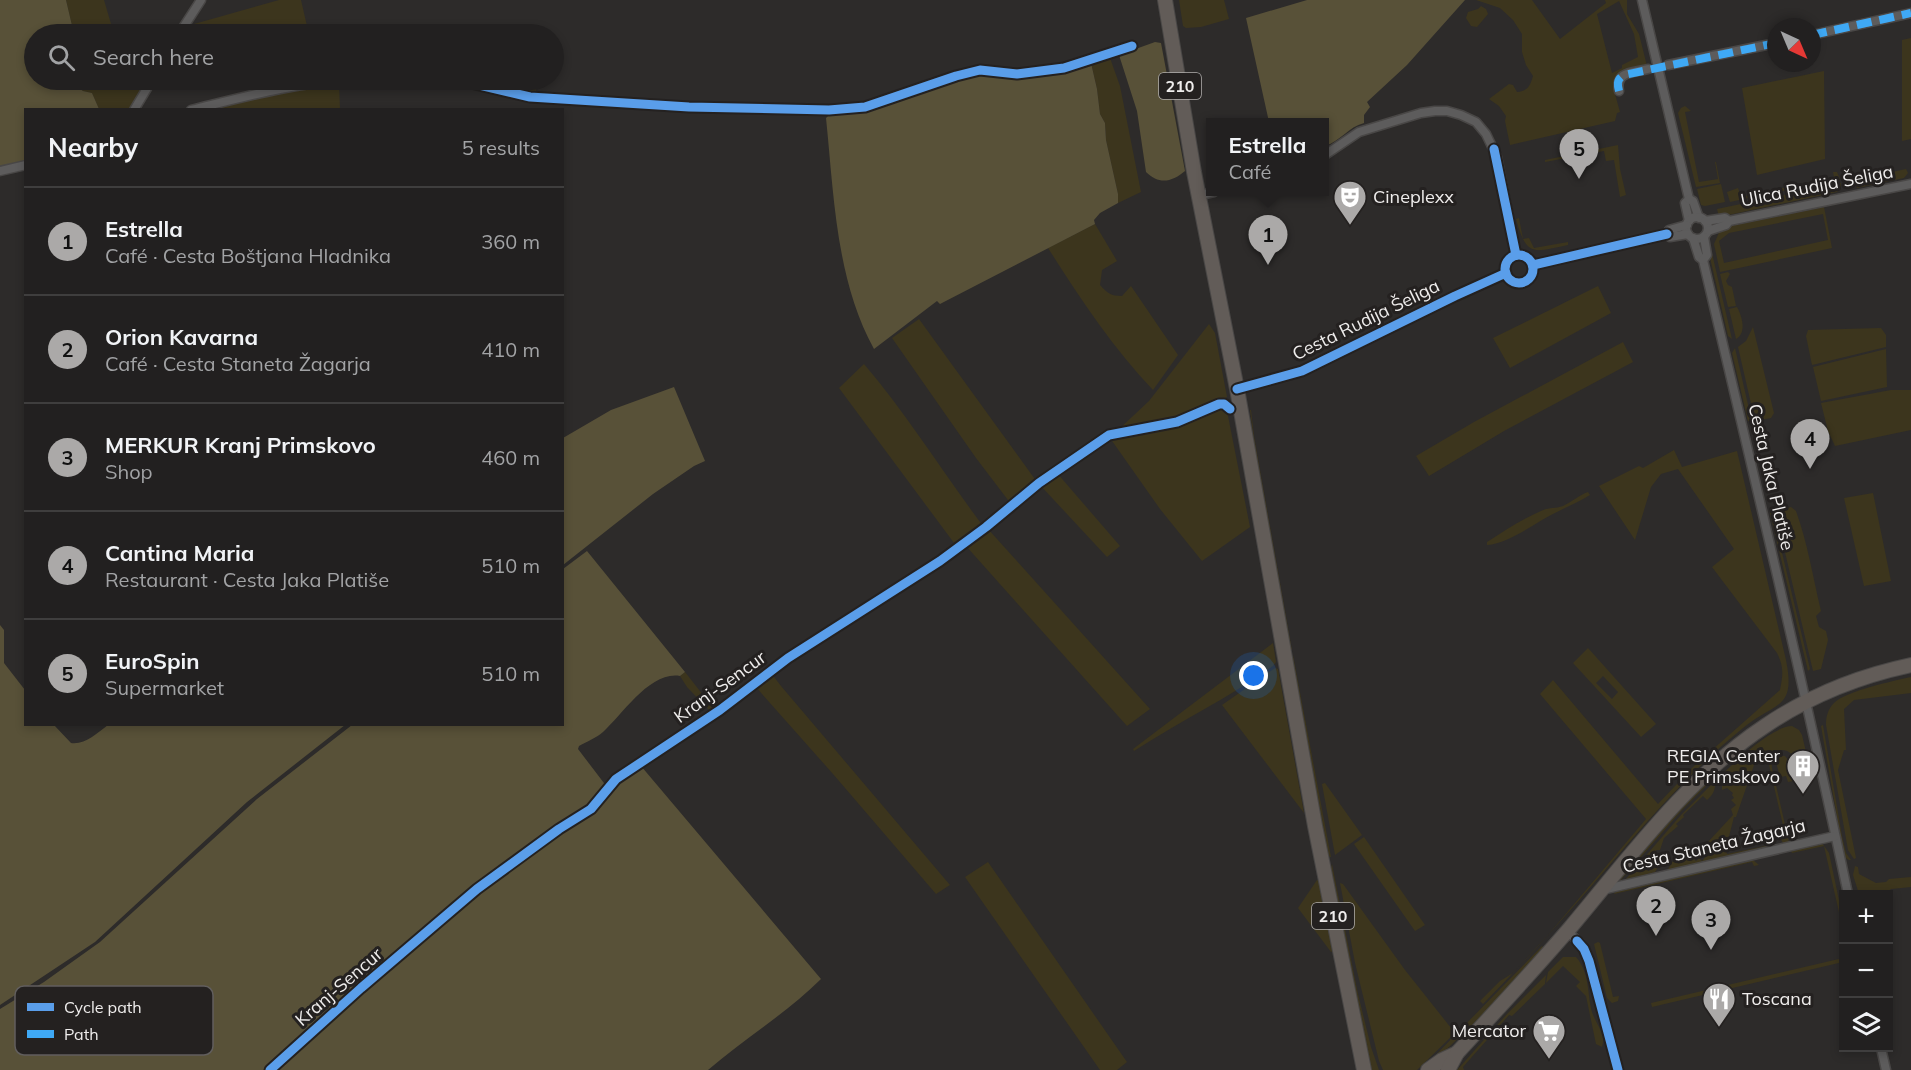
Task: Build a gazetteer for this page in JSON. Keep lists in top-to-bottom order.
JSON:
{
  "streets": {
    "main road": ["210", "Cesta Staneta Žagarja"],
    "street": [
      "Ulica Rudija Šeliga",
      "Cesta Rudija Šeliga",
      "Cesta Jaka Platiše",
      "Kranj-Sencur"
    ]
  },
  "crossings": [
    ["210", "Cesta Rudija Šeliga"],
    ["Ulica Rudija Šeliga", "Cesta Jaka Platiše"],
    ["Cesta Jaka Platiše", "Cesta Staneta Žagarja"]
  ],
  "places": {
    "theatre": ["Cineplexx"],
    "building": ["REGIA Center PE Primskovo"],
    "restaurant": ["Toscana"],
    "supermarket": ["Mercator"]
  },
  "legend": ["Cycle path", "Path"],
  "north": "bottom right",
  "page": {
    "search": "Search here",
    "heading": ["Nearby", "5 results"],
    "popup": ["Estrella", "Café"],
    "pins": [
      "5",
      "1",
      "4",
      "2",
      "3"
    ],
    "list": [
      {
        "mark": "1",
        "name": "Estrella",
        "note": "Café · Cesta Boštjana Hladnika",
        "value": "360 m"
      },
      {
        "mark": "2",
        "name": "Orion Kavarna",
        "note": "Café · Cesta Staneta Žagarja",
        "value": "410 m"
      },
      {
        "mark": "3",
        "name": "MERKUR Kranj Primskovo",
        "note": "Shop",
        "value": "460 m"
      },
      {
        "mark": "4",
        "name": "Cantina Maria",
        "note": "Restaurant · Cesta Jaka Platiše",
        "value": "510 m"
      },
      {
        "mark": "5",
        "name": "EuroSpin",
        "note": "Supermarket",
        "value": "510 m"
      }
    ],
    "map_buttons": ["+", "−"]
  }
}
